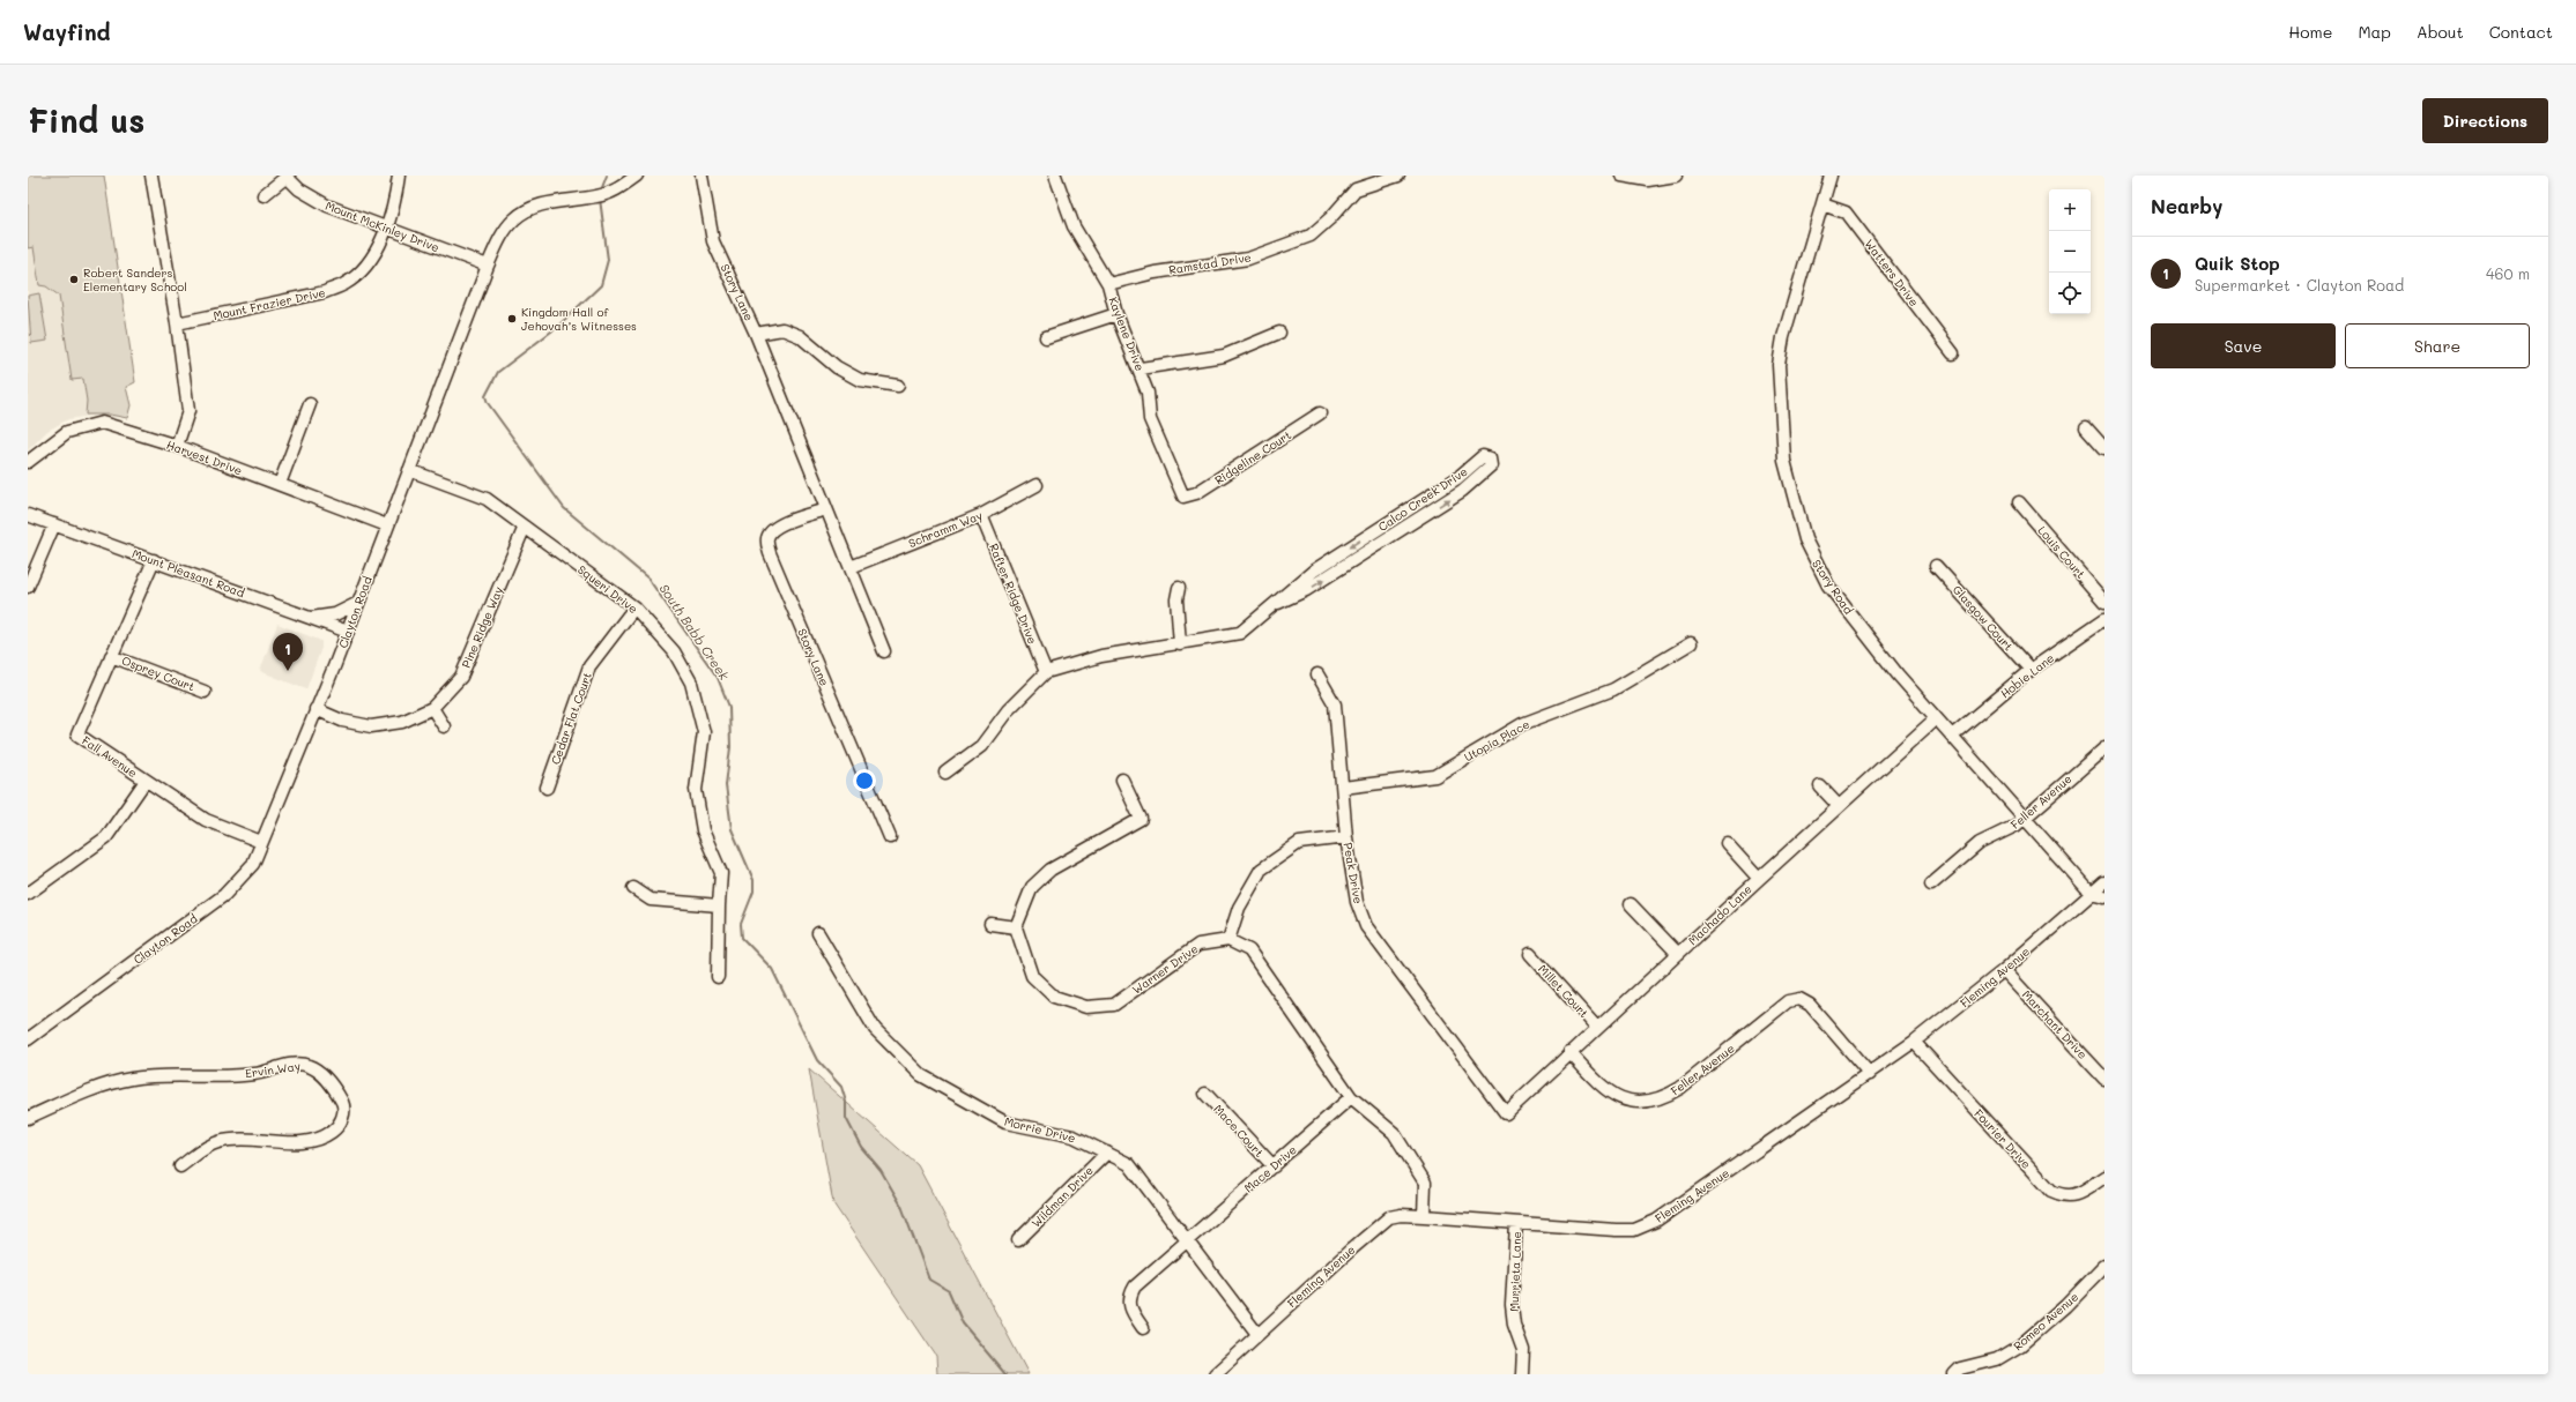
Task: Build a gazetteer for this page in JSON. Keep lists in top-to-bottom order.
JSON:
{
  "streets": {
    "street": [
      "Mount McKinley Drive",
      "Ramstad Drive",
      "Watters Drive",
      "Story Lane",
      "Mount Frazier Drive",
      "Kaylene Drive",
      "Harvest Drive",
      "Ridgeline Court",
      "Calco Creek Drive",
      "Schramm Way",
      "Louis Court",
      "Mount Pleasant Road",
      "Story Road",
      "Squeri Drive",
      "Rafter Ridge Drive",
      "Clayton Road",
      "Glasgow Court",
      "Pine Ridge Way",
      "Osprey Court",
      "Hobie Lane",
      "Cedar Flat Court",
      "Utopia Place",
      "Fall Avenue",
      "Feller Avenue",
      "Peak Drive",
      "Machado Lane",
      "Warner Drive",
      "Fleming Avenue",
      "Millet Court",
      "Marchant Drive",
      "Ervin Way",
      "Morrie Drive",
      "Mace Court",
      "Fourier Drive",
      "Mace Drive",
      "Wildman Drive",
      "Murrieta Lane",
      "Romeo Avenue"
    ]
  },
  "crossings": [
    ["Mount McKinley Drive", "Mount Frazier Drive"],
    ["Mount McKinley Drive", "Clayton Road"],
    ["Ramstad Drive", "Kaylene Drive"],
    ["Watters Drive", "Story Road"],
    ["Story Lane", "Schramm Way"],
    ["Kaylene Drive", "Ridgeline Court"],
    ["Harvest Drive", "Clayton Road"],
    ["Calco Creek Drive", "Rafter Ridge Drive"],
    ["Schramm Way", "Rafter Ridge Drive"],
    ["Mount Pleasant Road", "Clayton Road"],
    ["Mount Pleasant Road", "Fall Avenue"],
    ["Story Road", "Hobie Lane"],
    ["Story Road", "Feller Avenue"],
    ["Story Road", "Machado Lane"],
    ["Story Road", "Fleming Avenue"],
    ["Squeri Drive", "Clayton Road"],
    ["Squeri Drive", "Pine Ridge Way"],
    ["Squeri Drive", "Cedar Flat Court"],
    ["Clayton Road", "Pine Ridge Way"],
    ["Clayton Road", "Fall Avenue"],
    ["Glasgow Court", "Hobie Lane"],
    ["Osprey Court", "Fall Avenue"],
    ["Utopia Place", "Peak Drive"],
    ["Feller Avenue", "Machado Lane"],
    ["Feller Avenue", "Fleming Avenue"],
    ["Peak Drive", "Machado Lane"],
    ["Machado Lane", "Millet Court"],
    ["Fleming Avenue", "Marchant Drive"],
    ["Fleming Avenue", "Morrie Drive"],
    ["Fleming Avenue", "Fourier Drive"],
    ["Fleming Avenue", "Murrieta Lane"],
    ["Morrie Drive", "Mace Drive"],
    ["Morrie Drive", "Wildman Drive"],
    ["Mace Court", "Mace Drive"]
  ],
  "water": ["South Babb Creek"],
  "places": ["Robert Sanders Elementary School", "Kingdom Hall of Jehovah’s Witnesses"],
  "page": {
    "header": "Wayfind",
    "nav": [
      "Home",
      "Map",
      "About",
      "Contact"
    ],
    "buttons": [
      "Directions",
      ["Save", "Share"]
    ],
    "title": "Find us",
    "heading": "Nearby",
    "map_buttons": ["+", "−"],
    "list": [
      {
        "mark": "1",
        "name": "Quik Stop",
        "note": "Supermarket · Clayton Road",
        "value": "460 m"
      }
    ],
    "pins": "1"
  }
}
